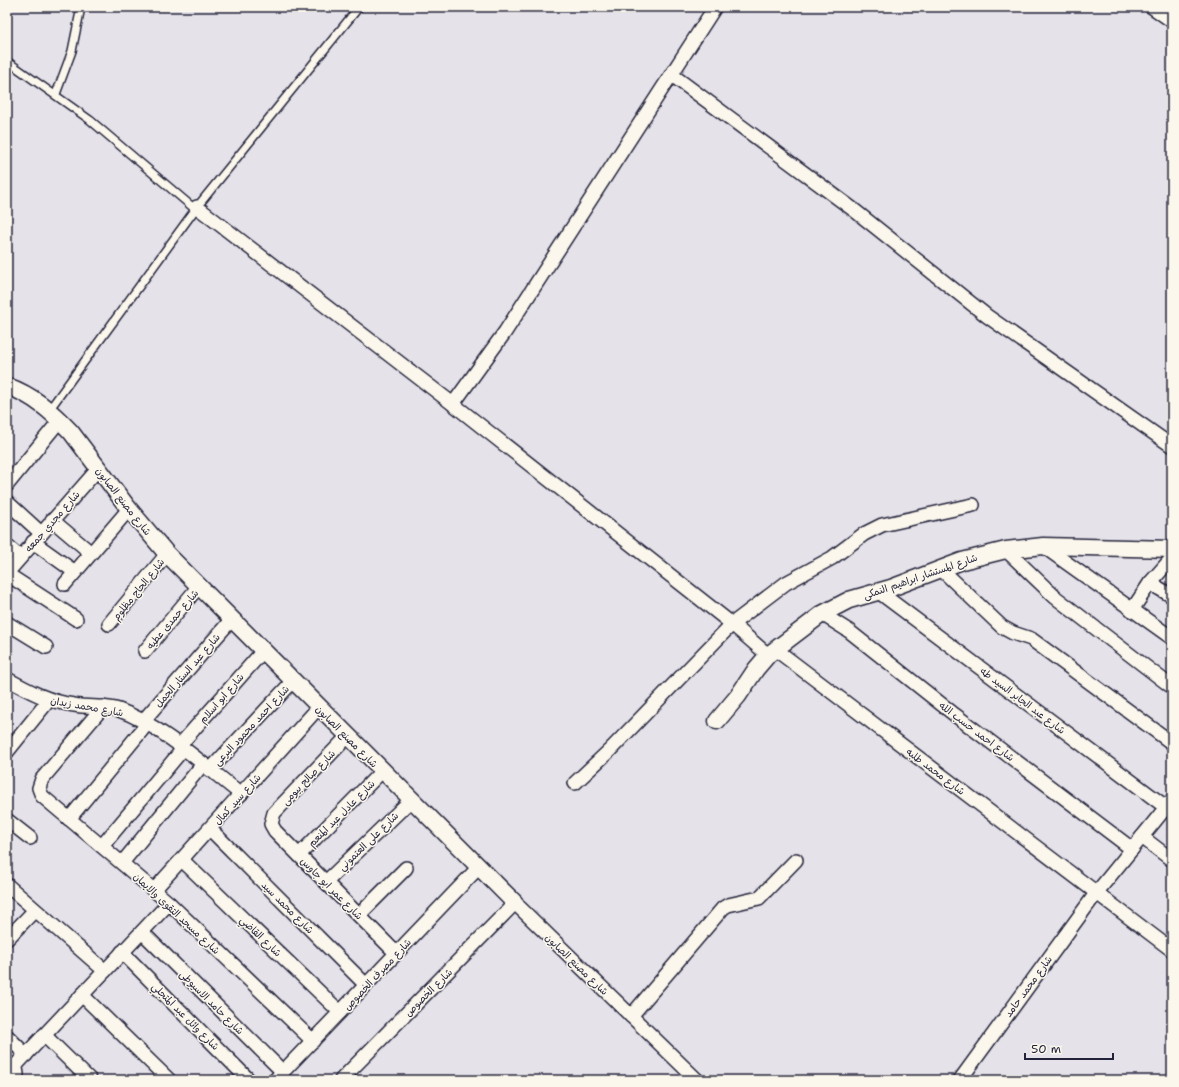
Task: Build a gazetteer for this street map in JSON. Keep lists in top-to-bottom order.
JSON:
{
  "streets": {
    "street": [
      "شارع مصنع الصابون",
      "شارع مجدي جمعه",
      "شارع المستشار ابراهيم النمكى",
      "شارع الحاج مظلوم",
      "شارع حمدى عطيه",
      "شارع عبد الستار الجمل",
      "شارع ابو اسلام",
      "شارع عبد الجابر السيد طه",
      "شارع محمد زيدان",
      "شارع احمد محمود البرعى",
      "شارع احمد حسب الله",
      "شارع محمد طلبه",
      "شارع صالح بيومى",
      "شارع سيد كمال",
      "شارع عادل عبد المنعم",
      "شارع على العتموني",
      "شارع عمر ابو جاوس",
      "شارع محمد سيد",
      "شارع مسجد التقوى والايمان",
      "شارع القاضي",
      "شارع مصرف الخصوص",
      "شارع محمد حامد",
      "شارع الخصوص",
      "شارع حامد الاسيوطى",
      "شارع وائل عبد المتجلي"
    ]
  },
  "crossings": [
    ["شارع مصنع الصابون", "شارع مجدي جمعه"],
    ["شارع مصنع الصابون", "شارع الحاج مظلوم"],
    ["شارع مصنع الصابون", "شارع حمدى عطيه"],
    ["شارع مصنع الصابون", "شارع عبد الستار الجمل"],
    ["شارع مصنع الصابون", "شارع ابو اسلام"],
    ["شارع مصنع الصابون", "شارع احمد محمود البرعى"],
    ["شارع مصنع الصابون", "شارع صالح بيومى"],
    ["شارع مصنع الصابون", "شارع سيد كمال"],
    ["شارع مصنع الصابون", "شارع عادل عبد المنعم"],
    ["شارع مصنع الصابون", "شارع على العتموني"],
    ["شارع مصنع الصابون", "شارع مصرف الخصوص"],
    ["شارع مصنع الصابون", "شارع الخصوص"],
    ["شارع المستشار ابراهيم النمكى", "شارع عبد الجابر السيد طه"],
    ["شارع المستشار ابراهيم النمكى", "شارع احمد حسب الله"],
    ["شارع المستشار ابراهيم النمكى", "شارع محمد طلبه"],
    ["شارع عبد الستار الجمل", "شارع محمد زيدان"],
    ["شارع عبد الستار الجمل", "شارع مسجد التقوى والايمان"],
    ["شارع ابو اسلام", "شارع محمد زيدان"],
    ["شارع ابو اسلام", "شارع مسجد التقوى والايمان"],
    ["شارع عبد الجابر السيد طه", "شارع محمد حامد"],
    ["شارع محمد زيدان", "شارع احمد محمود البرعى"],
    ["شارع محمد زيدان", "شارع سيد كمال"],
    ["شارع محمد زيدان", "شارع مسجد التقوى والايمان"],
    ["شارع احمد محمود البرعى", "شارع مسجد التقوى والايمان"],
    ["شارع احمد حسب الله", "شارع محمد حامد"],
    ["شارع محمد طلبه", "شارع محمد حامد"],
    ["شارع صالح بيومى", "شارع عمر ابو جاوس"],
    ["شارع سيد كمال", "شارع محمد سيد"],
    ["شارع سيد كمال", "شارع مسجد التقوى والايمان"],
    ["شارع سيد كمال", "شارع القاضي"],
    ["شارع عادل عبد المنعم", "شارع عمر ابو جاوس"],
    ["شارع على العتموني", "شارع عمر ابو جاوس"],
    ["شارع عمر ابو جاوس", "شارع مصرف الخصوص"],
    ["شارع محمد سيد", "شارع مصرف الخصوص"],
    ["شارع مسجد التقوى والايمان", "شارع مصرف الخصوص"],
    ["شارع القاضي", "شارع مصرف الخصوص"],
    ["شارع مصرف الخصوص", "شارع حامد الاسيوطى"]
  ],
  "scale_bar": "50 m"
}
